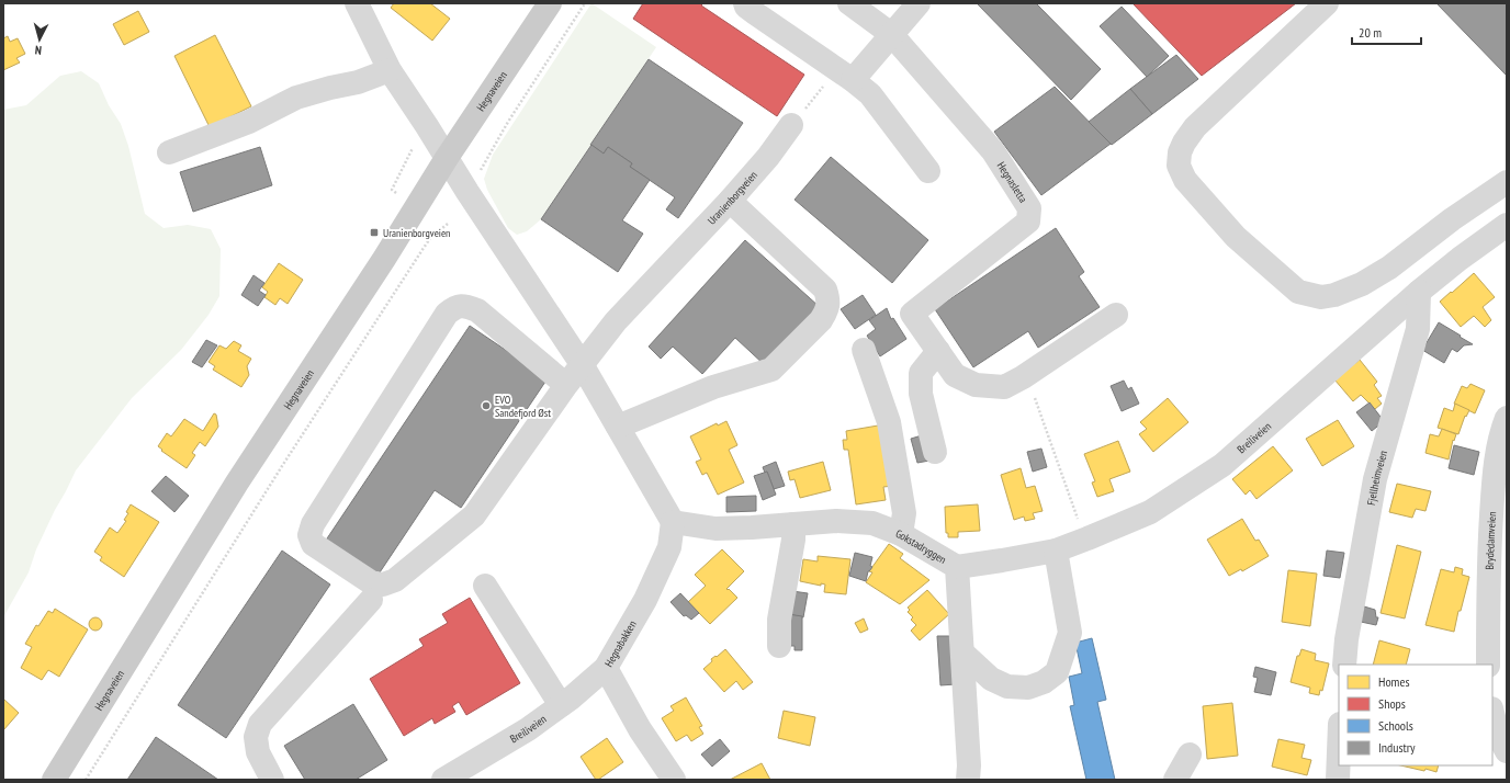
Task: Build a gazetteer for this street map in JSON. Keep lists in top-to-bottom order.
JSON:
{
  "streets": {
    "main road": ["Hegnaveien"],
    "street": [
      "Hegnasletta",
      "Uranienborgveien",
      "Breiliveien",
      "Fjellheimveien",
      "Brydedamveien",
      "Gokstadryggen",
      "Hegnabakken"
    ]
  },
  "crossings": [
    ["Breiliveien", "Fjellheimveien"],
    ["Breiliveien", "Gokstadryggen"],
    ["Breiliveien", "Hegnabakken"],
    ["Gokstadryggen", "Hegnabakken"]
  ],
  "places": {
    "transit": ["Uranienborgveien"],
    "other": ["EVO Sandefjord Øst"]
  },
  "legend": [
    "Homes",
    "Shops",
    "Schools",
    "Industry"
  ],
  "scale_bar": "20 m",
  "north": "bottom"
}
